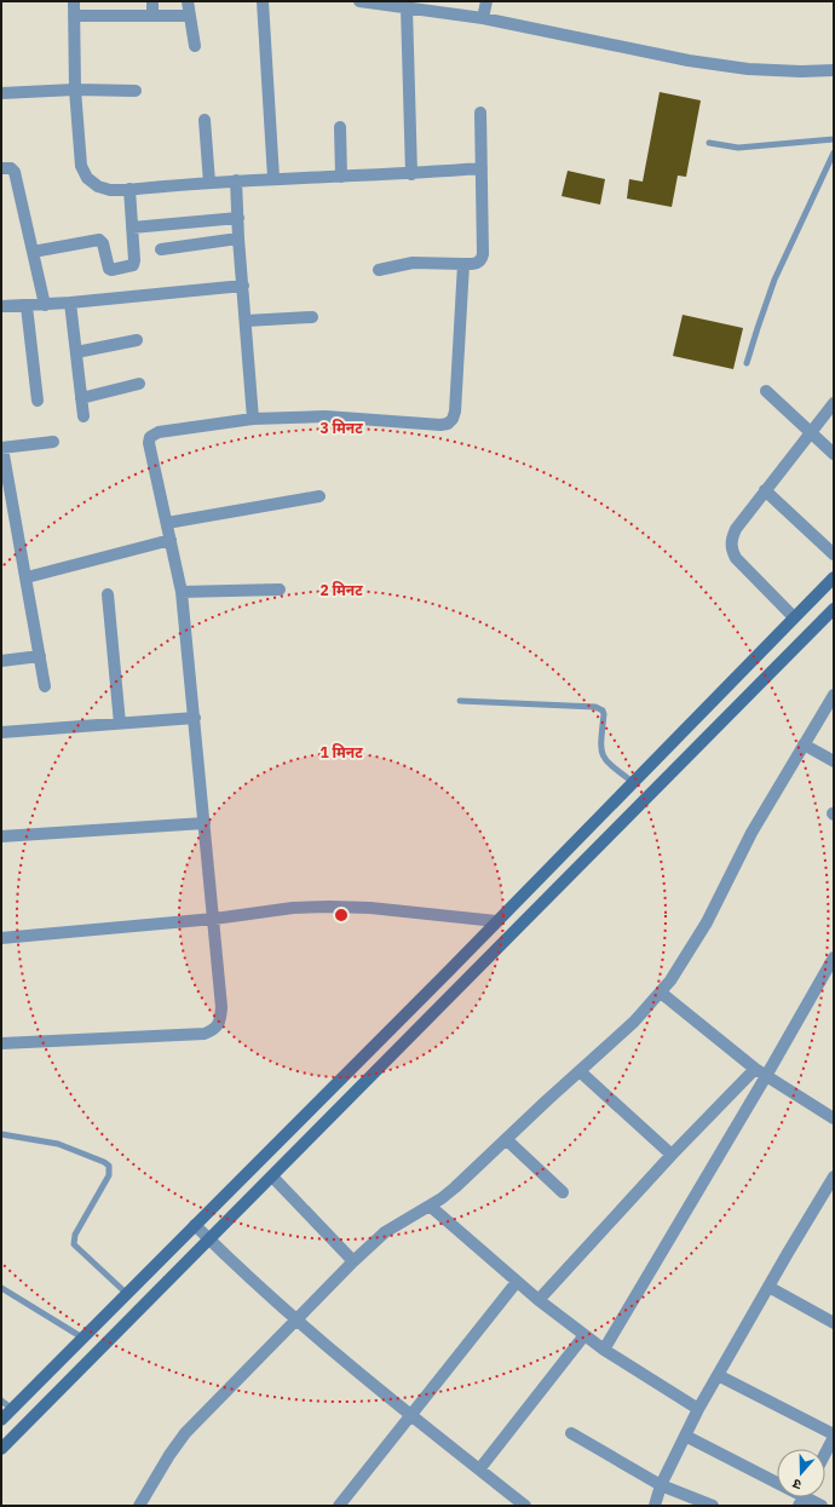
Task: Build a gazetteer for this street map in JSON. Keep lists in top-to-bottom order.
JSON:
{
  "north": "bottom",
  "rings": ["3 मिनट", "2 मिनट", "1 मिनट"]
}
